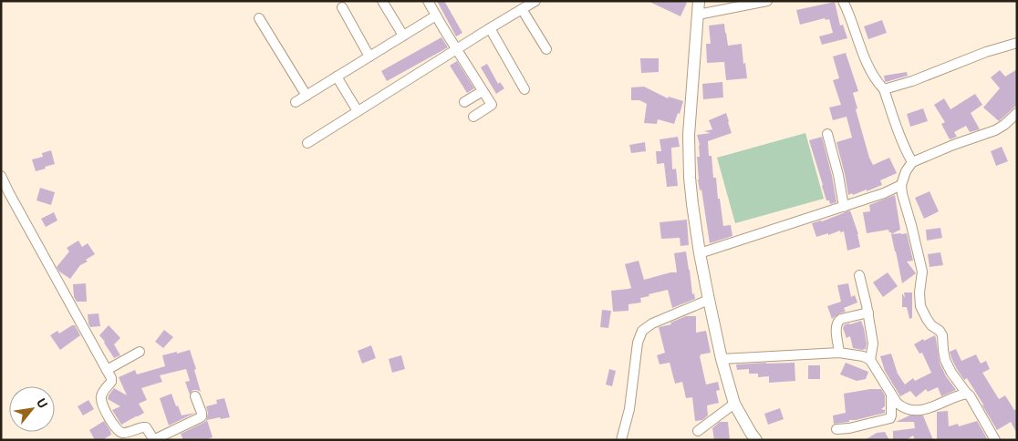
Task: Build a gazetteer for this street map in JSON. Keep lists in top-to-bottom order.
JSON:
{
  "north": "top right"
}
